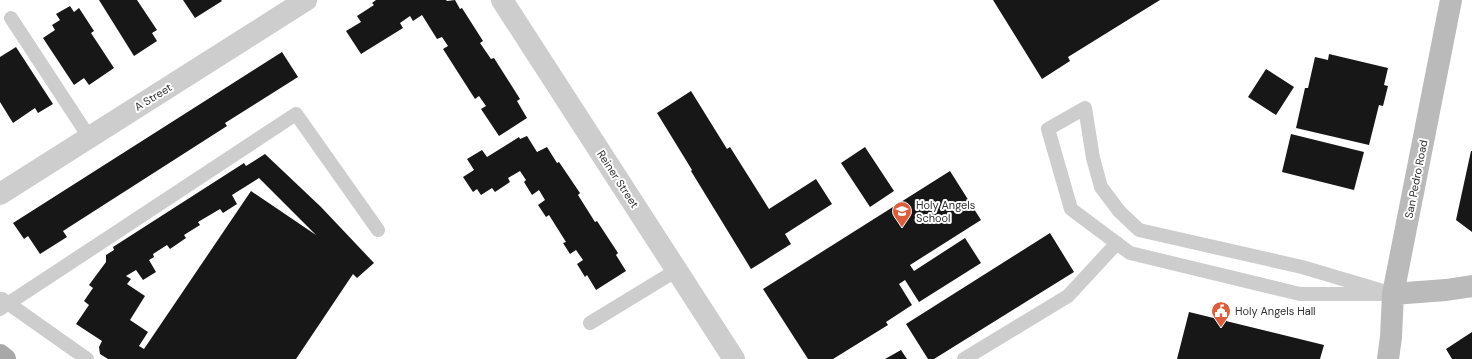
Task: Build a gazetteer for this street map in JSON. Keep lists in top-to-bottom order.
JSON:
{
  "streets": {
    "main road": ["San Pedro Road"],
    "street": ["A Street", "Reiner Street"]
  },
  "places": {
    "school or university": ["Holy Angels School"],
    "public building": ["Holy Angels Hall"]
  }
}
